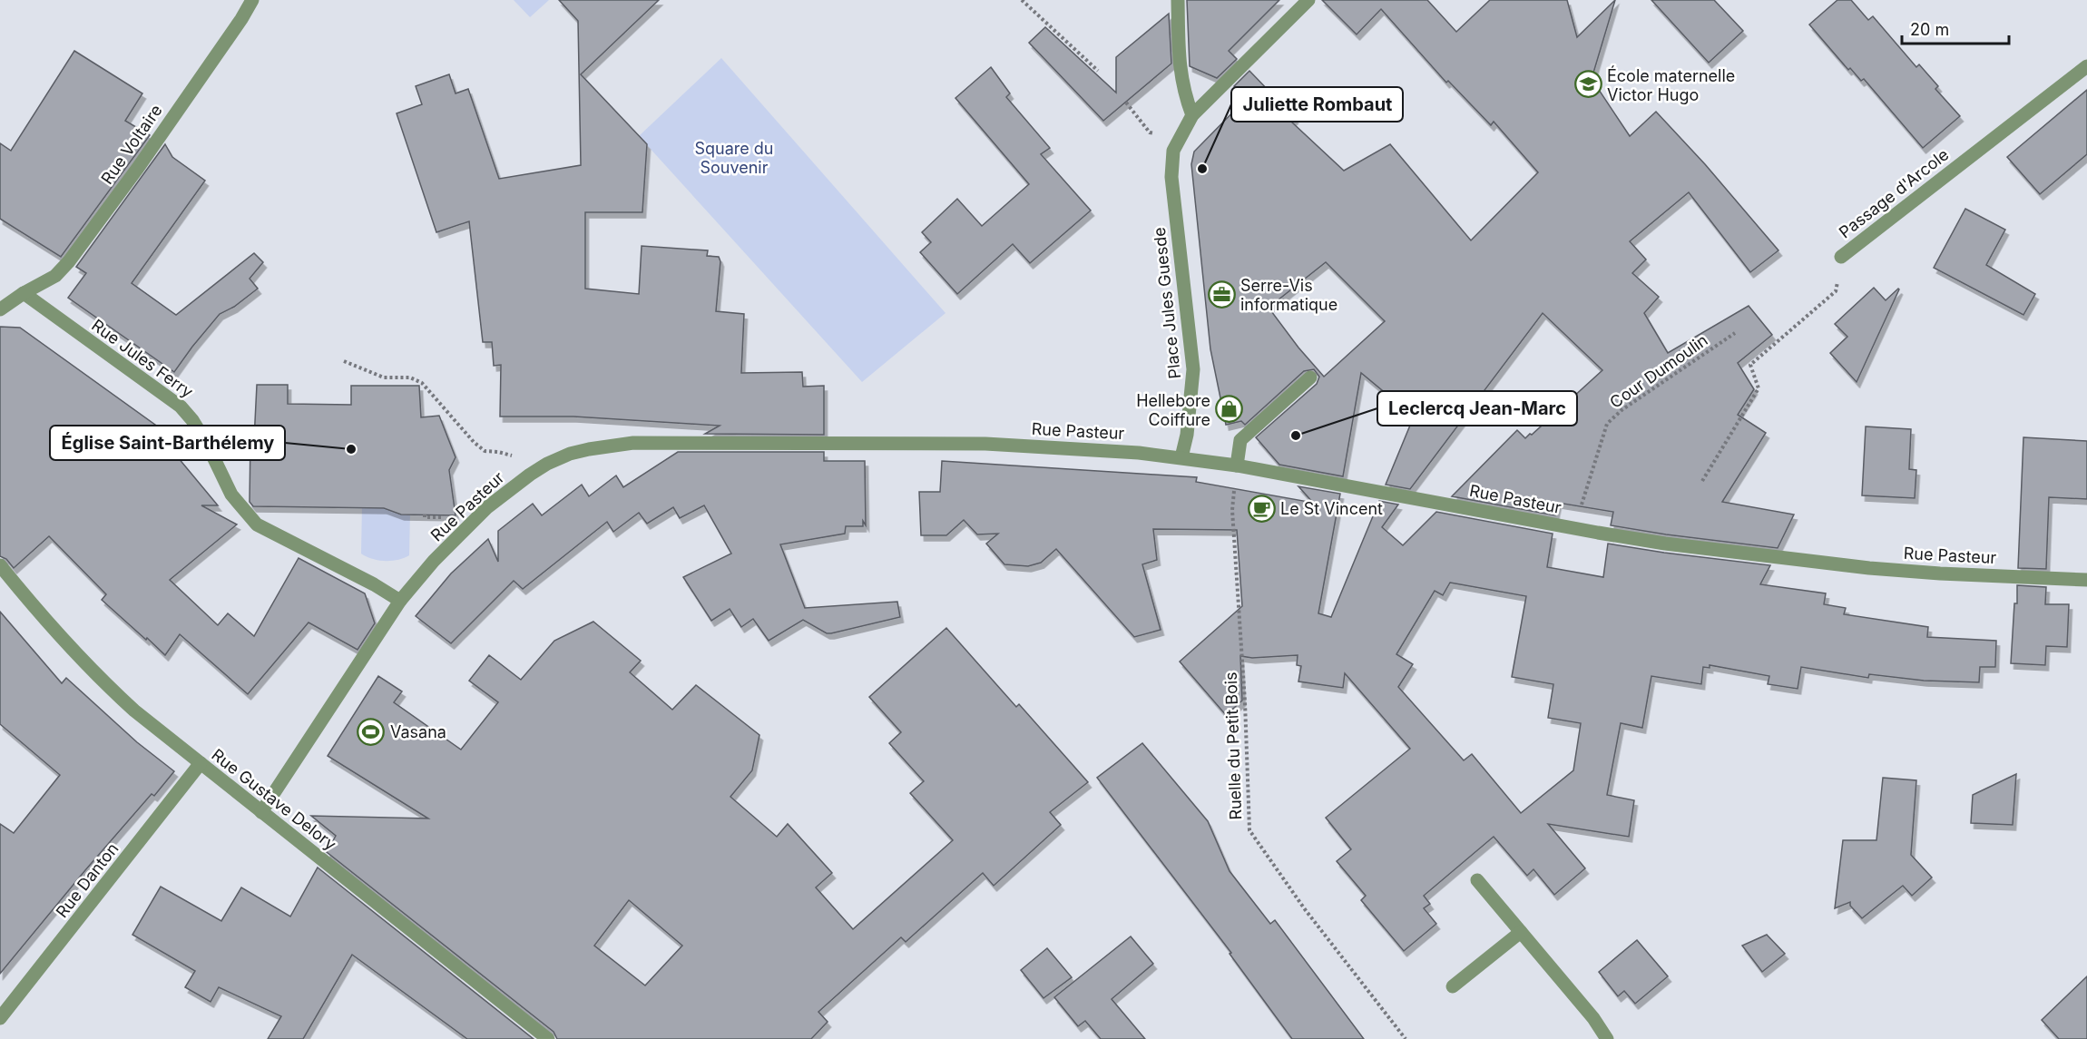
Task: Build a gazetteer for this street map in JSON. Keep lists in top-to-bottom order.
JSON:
{
  "streets": {
    "street": [
      "Rue Voltaire",
      "Passage d'Arcole",
      "Place Jules Guesde",
      "Rue Jules Ferry",
      "Rue Pasteur",
      "Rue Gustave Delory",
      "Rue Danton"
    ],
    "path": ["Cour Dumoulin", "Ruelle du Petit Bois"]
  },
  "crossings": [
    ["Rue Voltaire", "Rue Jules Ferry"],
    ["Place Jules Guesde", "Rue Pasteur"],
    ["Rue Jules Ferry", "Rue Pasteur"],
    ["Cour Dumoulin", "Rue Pasteur"],
    ["Rue Pasteur", "Ruelle du Petit Bois"],
    ["Rue Pasteur", "Rue Gustave Delory"],
    ["Rue Gustave Delory", "Rue Danton"]
  ],
  "parks": ["Square du Souvenir"],
  "places": {
    "school or university": ["École maternelle Victor Hugo"],
    "other": ["Juliette Rombaut", "Leclercq Jean-Marc", "Église Saint-Barthélemy"],
    "office": ["Serre-Vis informatique"],
    "shop": ["Hellebore Coiffure"],
    "cafe": ["Le St Vincent"],
    "sports": ["Vasana"]
  },
  "scale_bar": "20 m"
}
